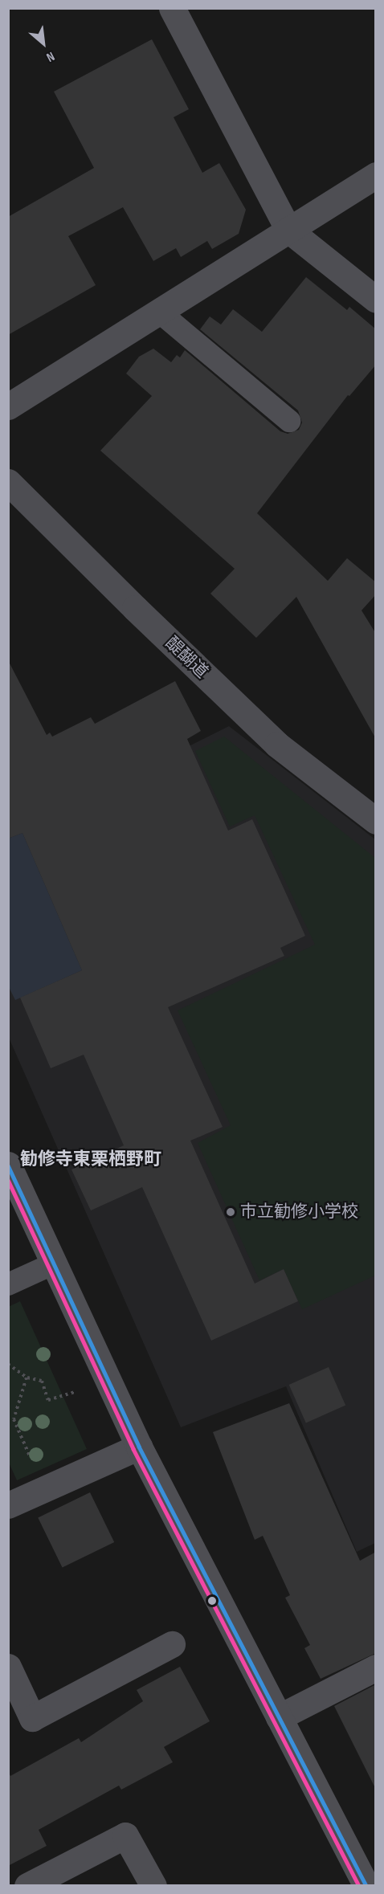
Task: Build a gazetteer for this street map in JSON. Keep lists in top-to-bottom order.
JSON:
{
  "streets": {
    "main road": ["醍醐道"]
  },
  "districts": ["勧修寺東栗栖野町"],
  "places": ["市立勧修小学校"],
  "north": "bottom right"
}
